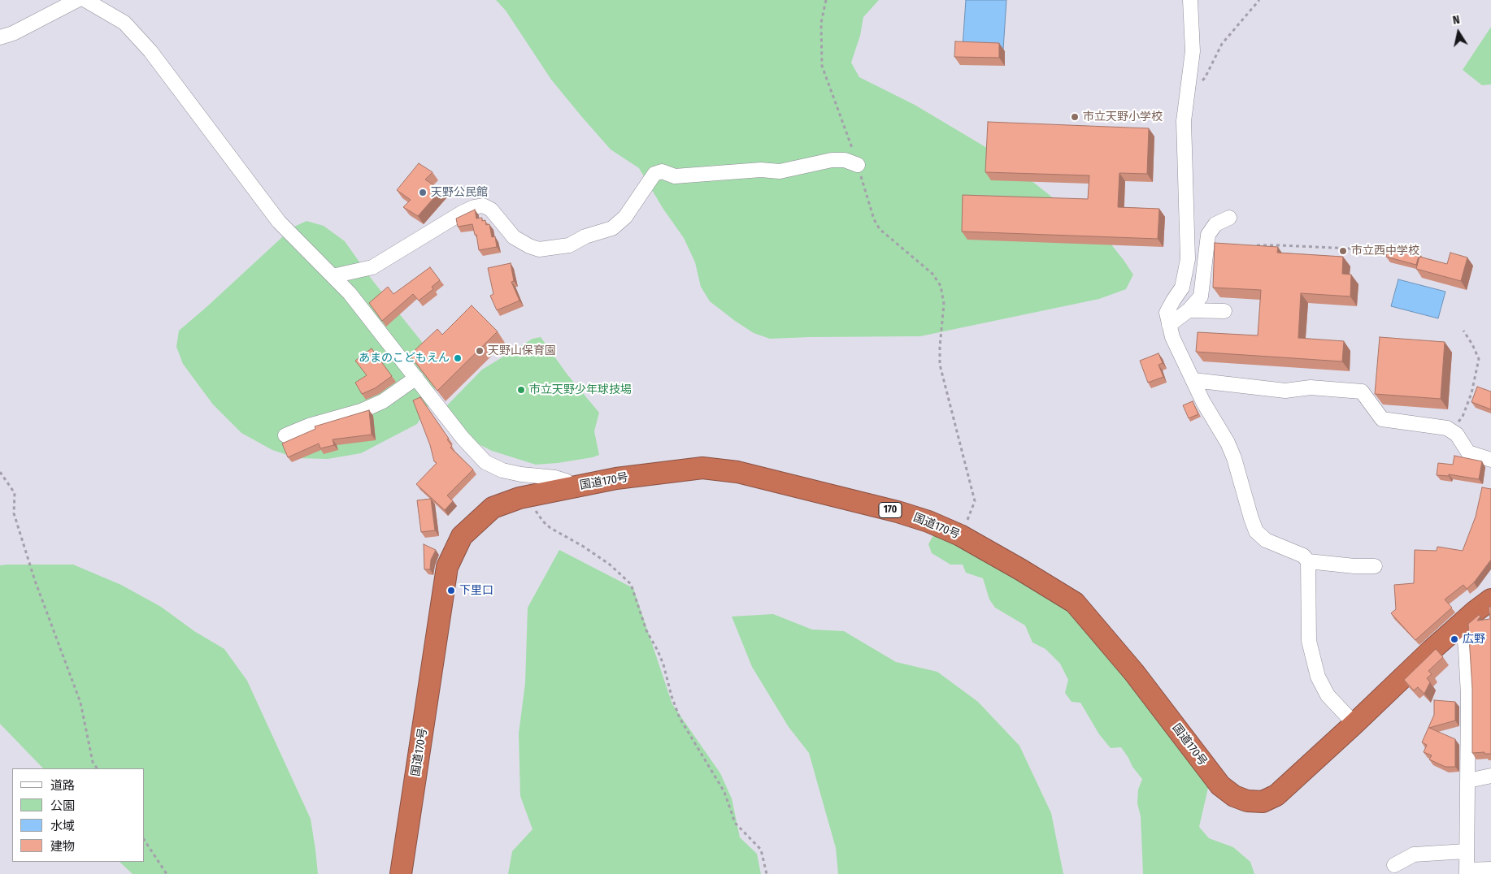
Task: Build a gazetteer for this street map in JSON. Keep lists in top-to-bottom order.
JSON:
{
  "streets": {
    "highway": ["国道170号", "170"]
  },
  "places": [
    "市立天野小学校",
    "天野公民館",
    "市立西中学校",
    "天野山保育園",
    "あまのこどもえん",
    "市立天野少年球技場",
    "下里口",
    "広野"
  ],
  "legend": [
    "道路",
    "公園",
    "水域",
    "建物"
  ],
  "north": "top"
}
